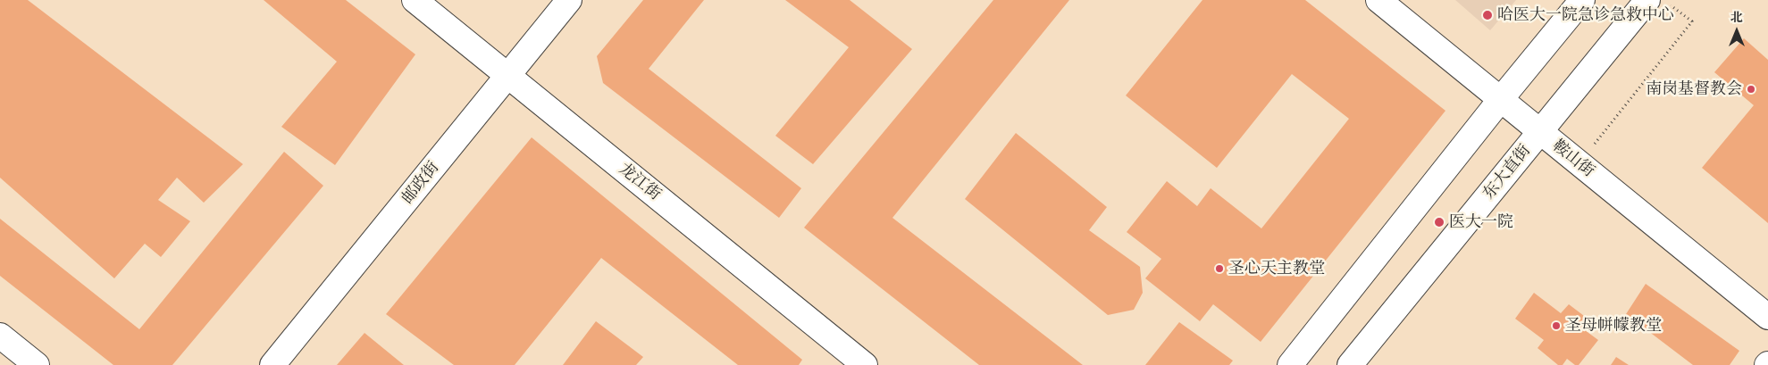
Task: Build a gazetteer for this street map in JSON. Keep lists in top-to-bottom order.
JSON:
{
  "streets": {
    "street": [
      "鞍山街",
      "东大直街",
      "龙江街",
      "邮政街"
    ]
  },
  "crossings": [
    ["鞍山街", "东大直街"],
    ["龙江街", "邮政街"]
  ],
  "places": [
    "哈医大一院急诊急救中心",
    "南岗基督教会",
    "医大一院",
    "圣心天主教堂",
    "圣母帡幪教堂"
  ],
  "north": "top"
}
